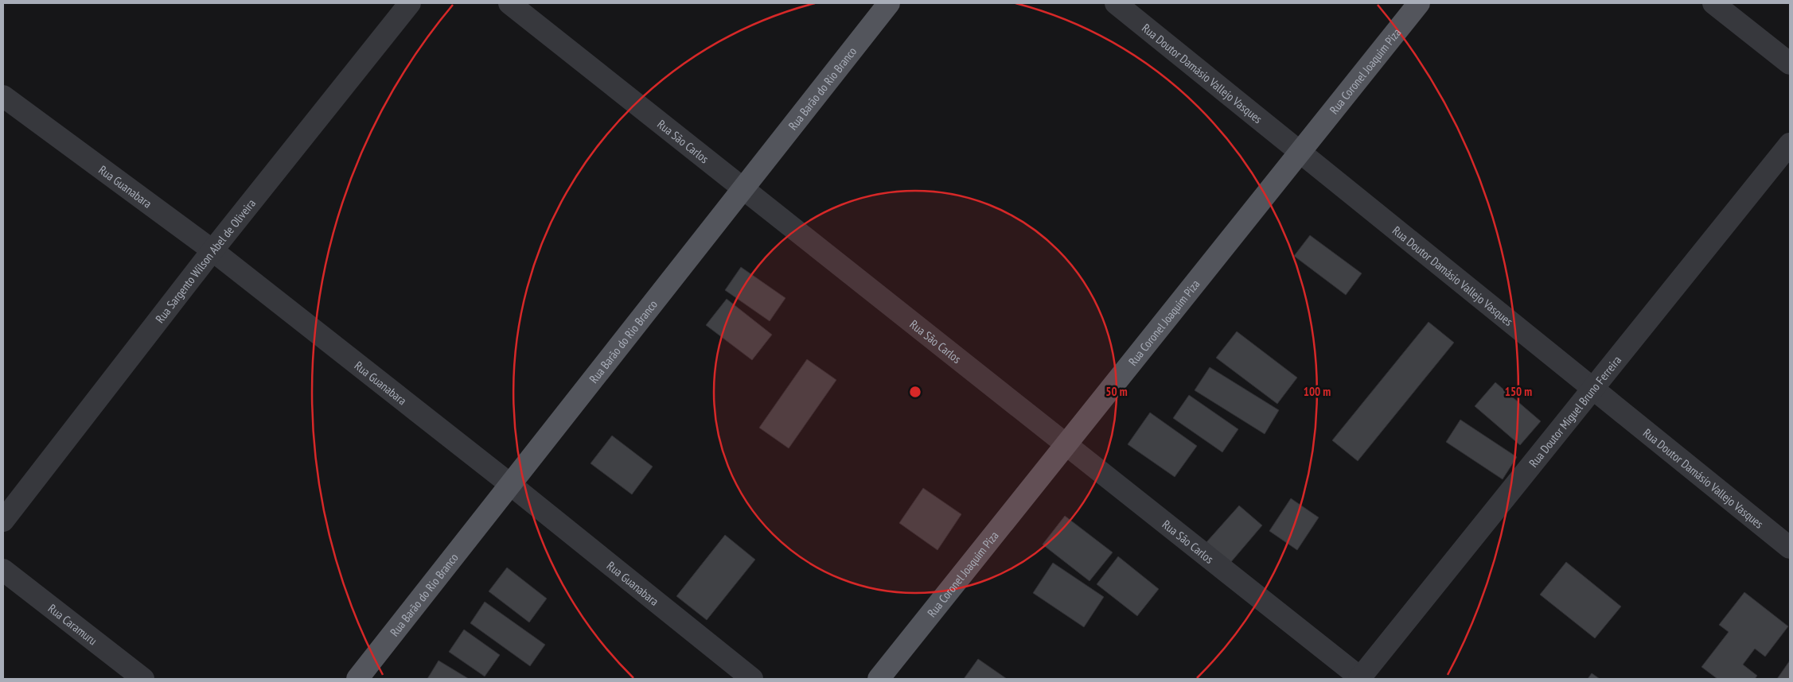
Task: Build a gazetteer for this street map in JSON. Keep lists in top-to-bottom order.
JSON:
{
  "streets": {
    "main road": ["Rua Coronel Joaquim Piza", "Rua Barão do Rio Branco"],
    "street": [
      "Rua Doutor Damásio Vallejo Vasques",
      "Rua São Carlos",
      "Rua Guanabara",
      "Rua Sargento Wilson Abel de Oliveira",
      "Rua Doutor Miguel Bruno Ferreira",
      "Rua Caramuru"
    ]
  },
  "crossings": [
    ["Rua Coronel Joaquim Piza", "Rua Doutor Damásio Vallejo Vasques"],
    ["Rua Coronel Joaquim Piza", "Rua São Carlos"],
    ["Rua Doutor Damásio Vallejo Vasques", "Rua Doutor Miguel Bruno Ferreira"],
    ["Rua Barão do Rio Branco", "Rua São Carlos"],
    ["Rua Barão do Rio Branco", "Rua Guanabara"],
    ["Rua São Carlos", "Rua Doutor Miguel Bruno Ferreira"],
    ["Rua Guanabara", "Rua Sargento Wilson Abel de Oliveira"]
  ],
  "rings": ["50 m", "100 m", "150 m"]
}
